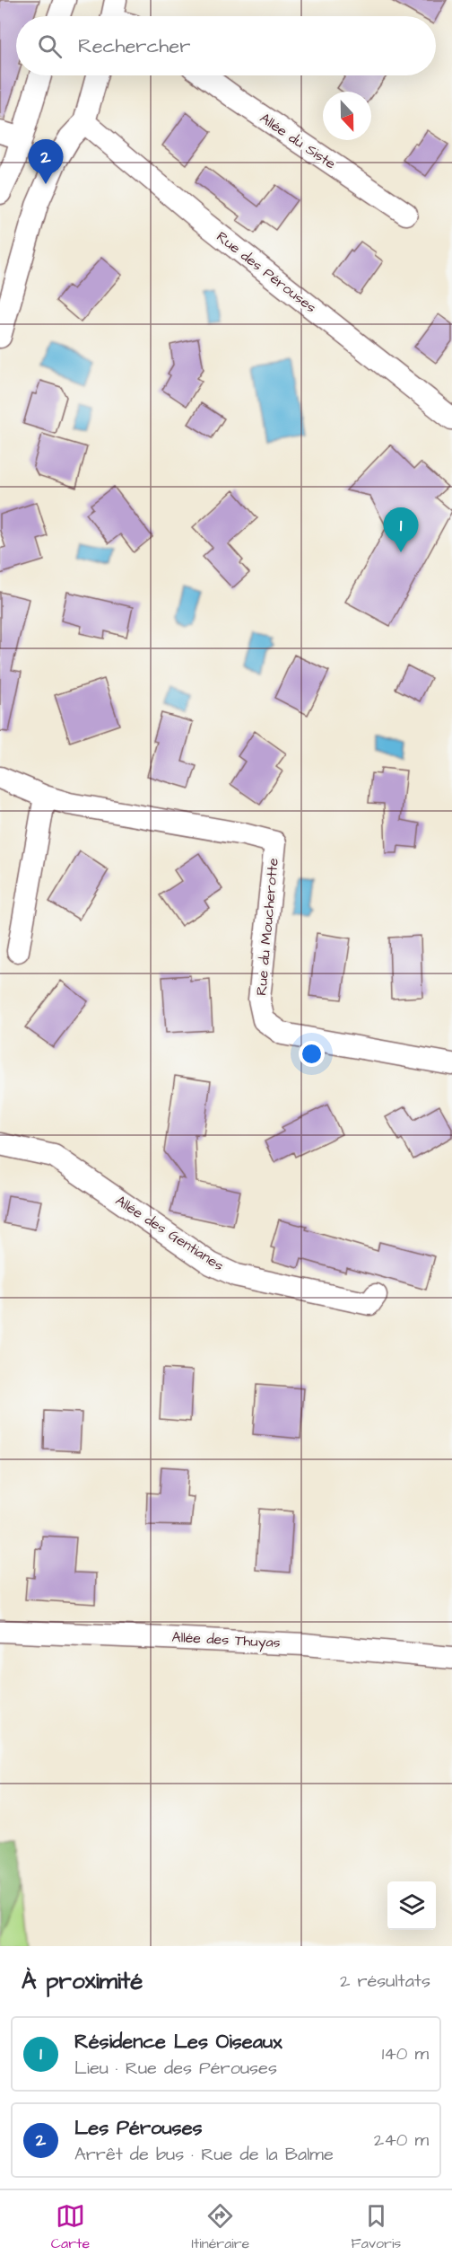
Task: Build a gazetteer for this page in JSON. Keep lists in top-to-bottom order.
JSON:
{
  "streets": {
    "street": [
      "Allée du Siste",
      "Rue des Pérouses",
      "Rue du Moucherotte",
      "Allée des Gentianes",
      "Allée des Thuyas"
    ]
  },
  "north": "bottom",
  "page": {
    "search": "Rechercher",
    "pins": ["2", "1"],
    "heading": ["À proximité", "2 résultats"],
    "list": [
      {
        "mark": "1",
        "name": "Résidence Les Oiseaux",
        "note": "Lieu · Rue des Pérouses",
        "value": "140 m"
      },
      {
        "mark": "2",
        "name": "Les Pérouses",
        "note": "Arrêt de bus · Rue de la Balme",
        "value": "240 m"
      }
    ],
    "nav": ["Carte", "Itinéraire", "Favoris"]
  }
}
